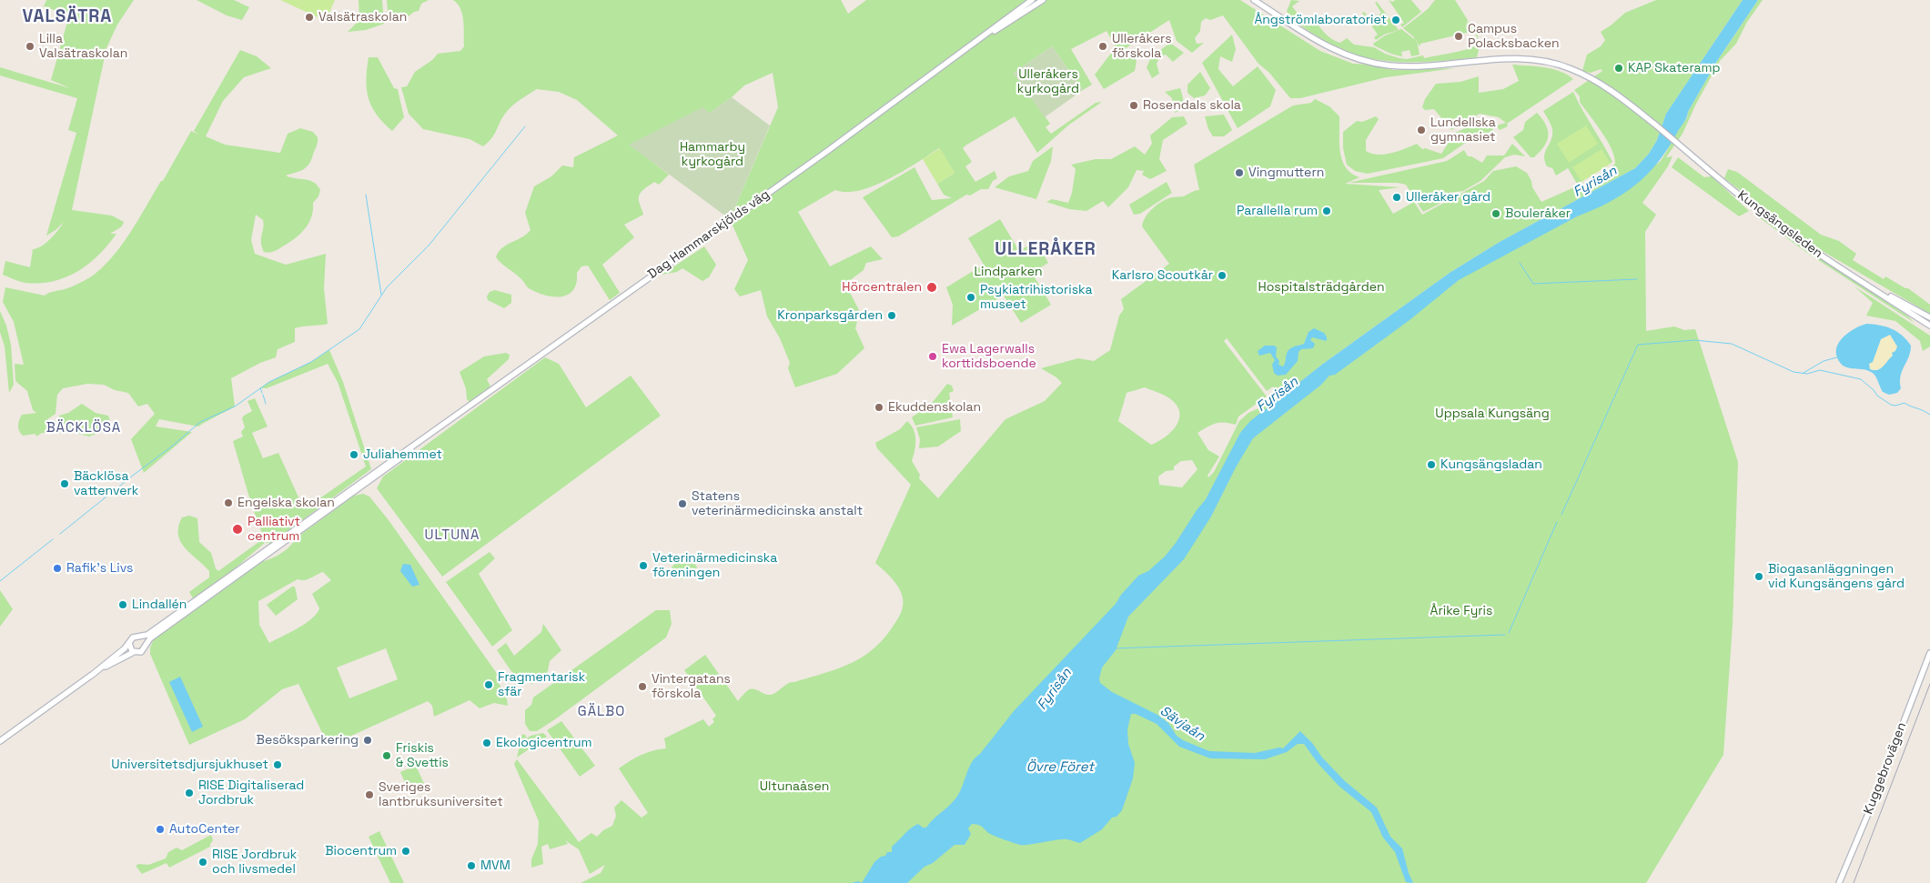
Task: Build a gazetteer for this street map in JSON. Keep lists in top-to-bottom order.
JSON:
{
  "streets": {
    "main road": ["Kungsängsleden", "Dag Hammarskjölds väg", "Kuggebrovägen"]
  },
  "districts": [
    "VALSÄTRA",
    "ULLERÅKER",
    "BÄCKLÖSA",
    "ULTUNA",
    "GÄLBO"
  ],
  "water": ["Fyrisån", "Sävjaån", "Övre Föret"],
  "parks": [
    "Ulleråkers kyrkogård",
    "Hammarby kyrkogård",
    "Lindparken",
    "Hospitalsträdgården",
    "Uppsala Kungsäng",
    "Årike Fyris",
    "Ultunaåsen"
  ],
  "places": [
    "Valsätraskolan",
    "Ångströmlaboratoriet",
    "Campus Polacksbacken",
    "Lilla Valsätraskolan",
    "Ulleråkers förskola",
    "KAP Skateramp",
    "Rosendals skola",
    "Lundellska gymnasiet",
    "Vingmuttern",
    "Ulleråker gård",
    "Parallella rum",
    "Bouleråker",
    "Karlsro Scoutkår",
    "Hörcentralen",
    "Psykiatrihistoriska museet",
    "Kronparksgården",
    "Ewa Lagerwalls korttidsboende",
    "Ekuddenskolan",
    "Juliahemmet",
    "Kungsängsladan",
    "Bäcklösa vattenverk",
    "Engelska skolan",
    "Statens veterinärmedicinska anstalt",
    "Palliativt centrum",
    "Veterinärmedicinska föreningen",
    "Rafik's Livs",
    "Biogasanläggningen vid Kungsängens gård",
    "Lindallén",
    "Fragmentarisk sfär",
    "Vintergatans förskola",
    "Besöksparkering",
    "Ekologicentrum",
    "Friskis & Svettis",
    "Universitetsdjursjukhuset",
    "RISE Digitaliserad Jordbruk",
    "Sveriges lantbruksuniversitet",
    "AutoCenter",
    "Biocentrum",
    "RISE Jordbruk och livsmedel",
    "MVM"
  ]
}
